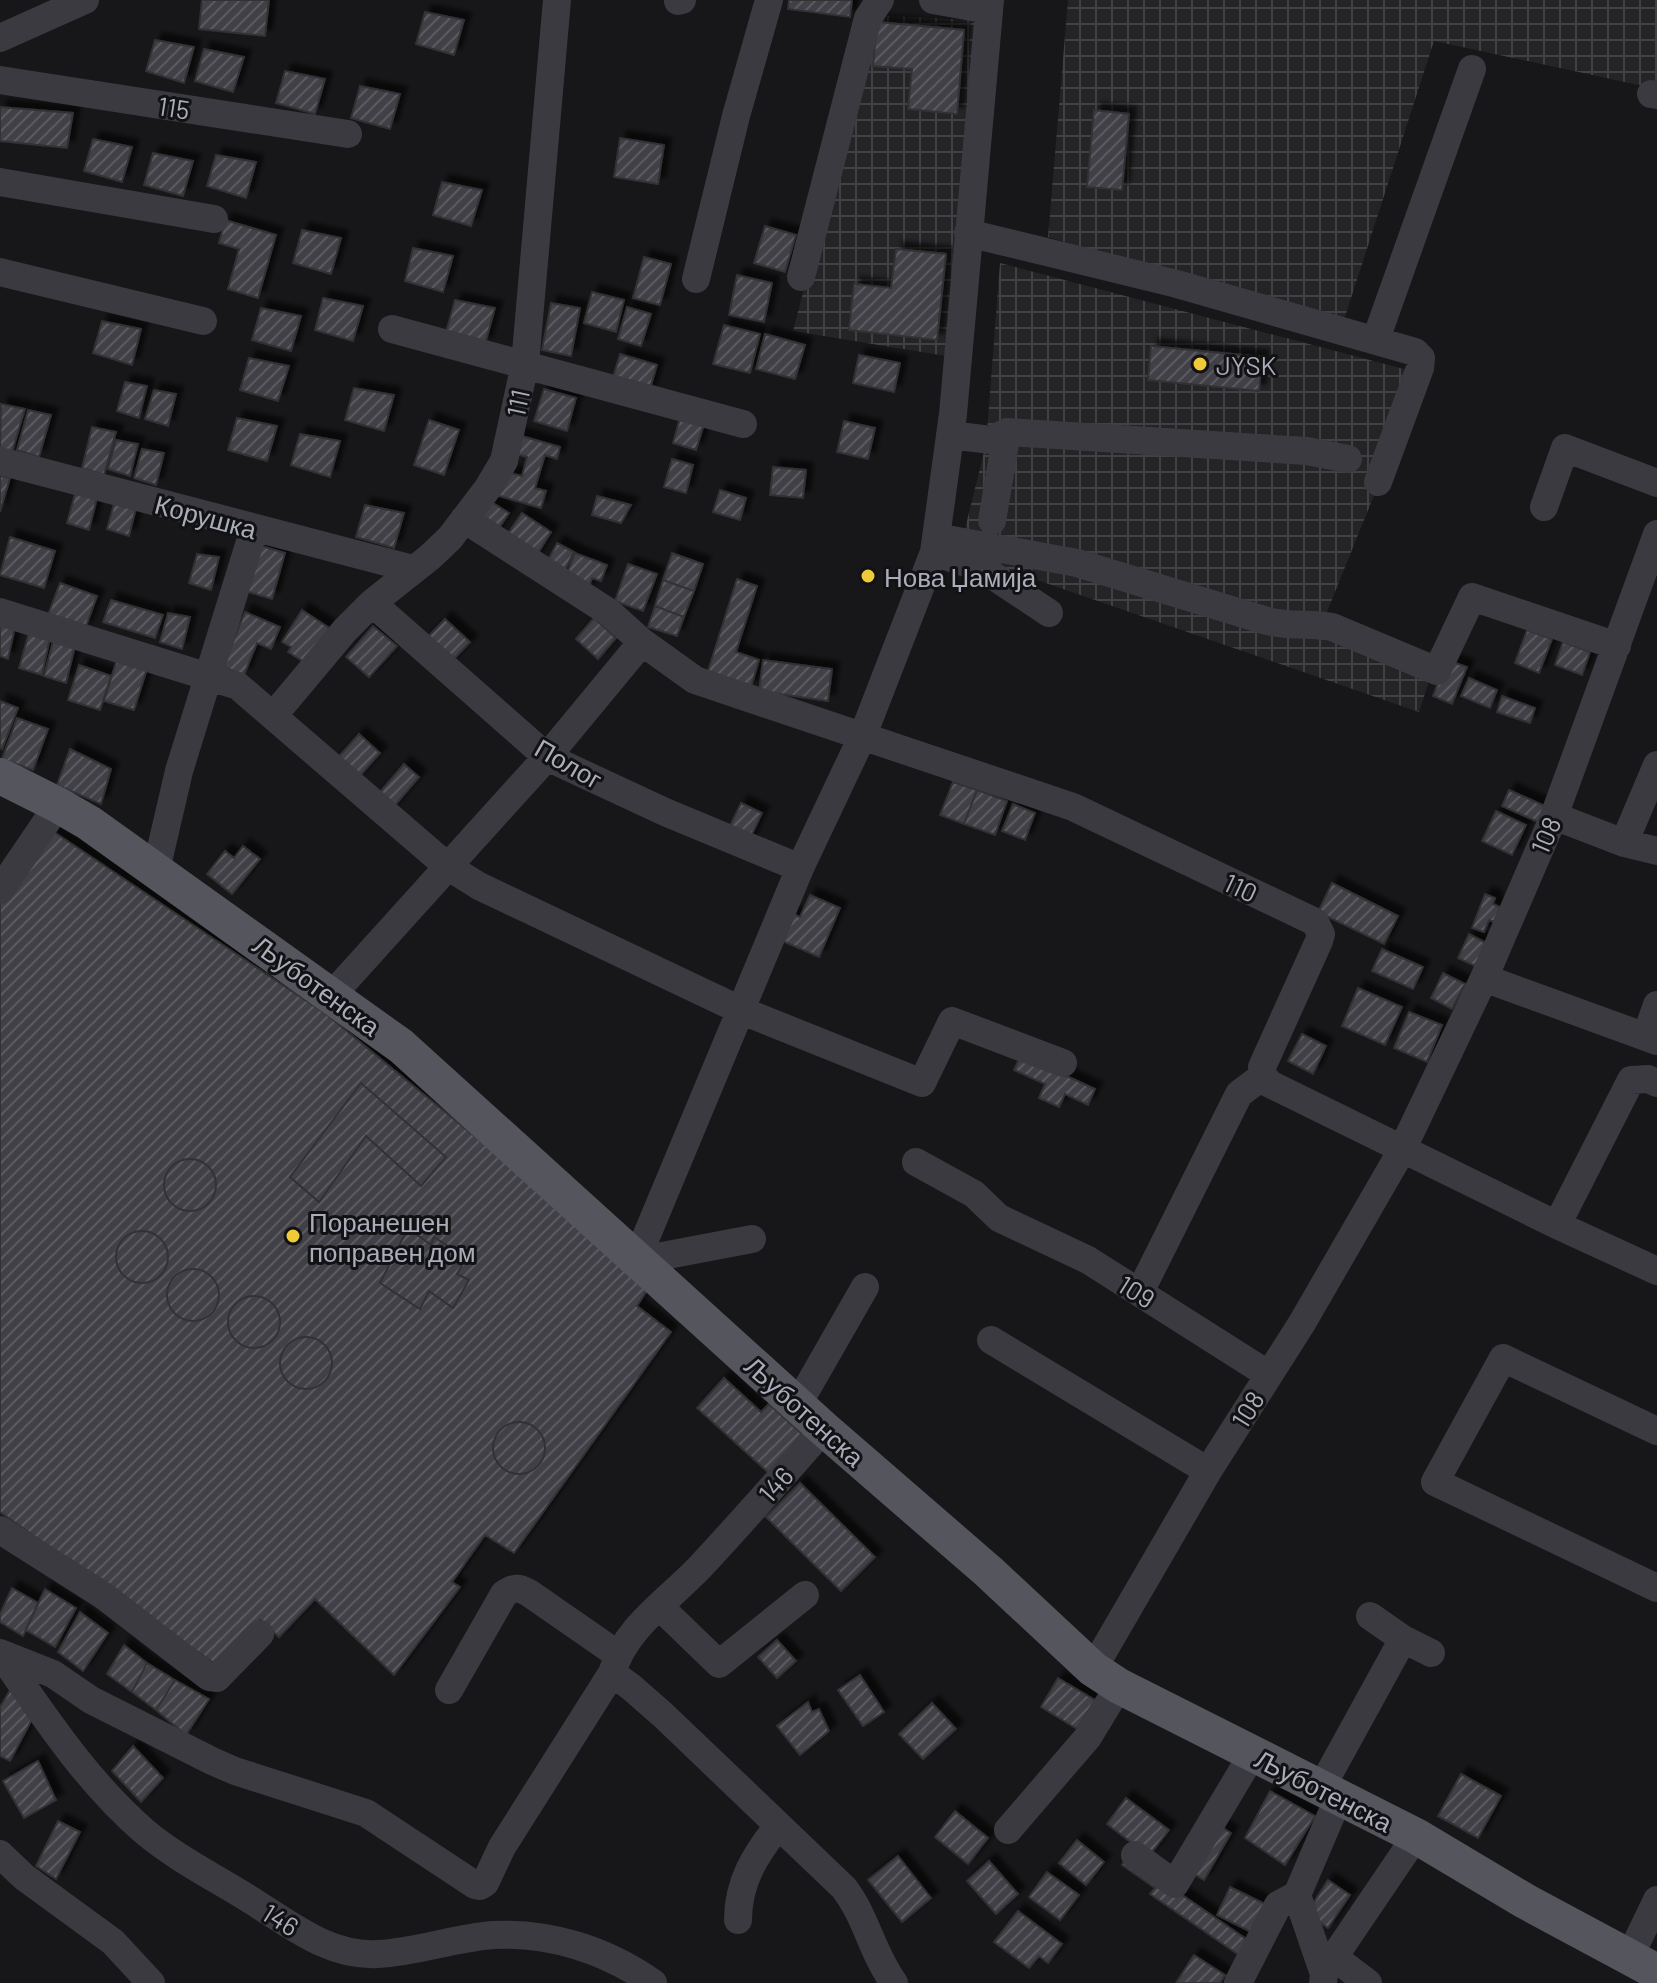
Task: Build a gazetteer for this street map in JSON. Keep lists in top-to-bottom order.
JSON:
{
  "streets": {
    "main road": ["Љуботенска"],
    "street": [
      "115",
      "111",
      "Корушка",
      "Полог",
      "108",
      "110",
      "109",
      "146"
    ]
  },
  "crossings": [
    ["111", "Корушка"],
    ["111", "Полог"],
    ["108", "Љуботенска"],
    ["108", "109"],
    ["Љуботенска", "146"]
  ],
  "places": ["JYSK", "Нова Џамија", "Поранешен поправен дом"]
}
